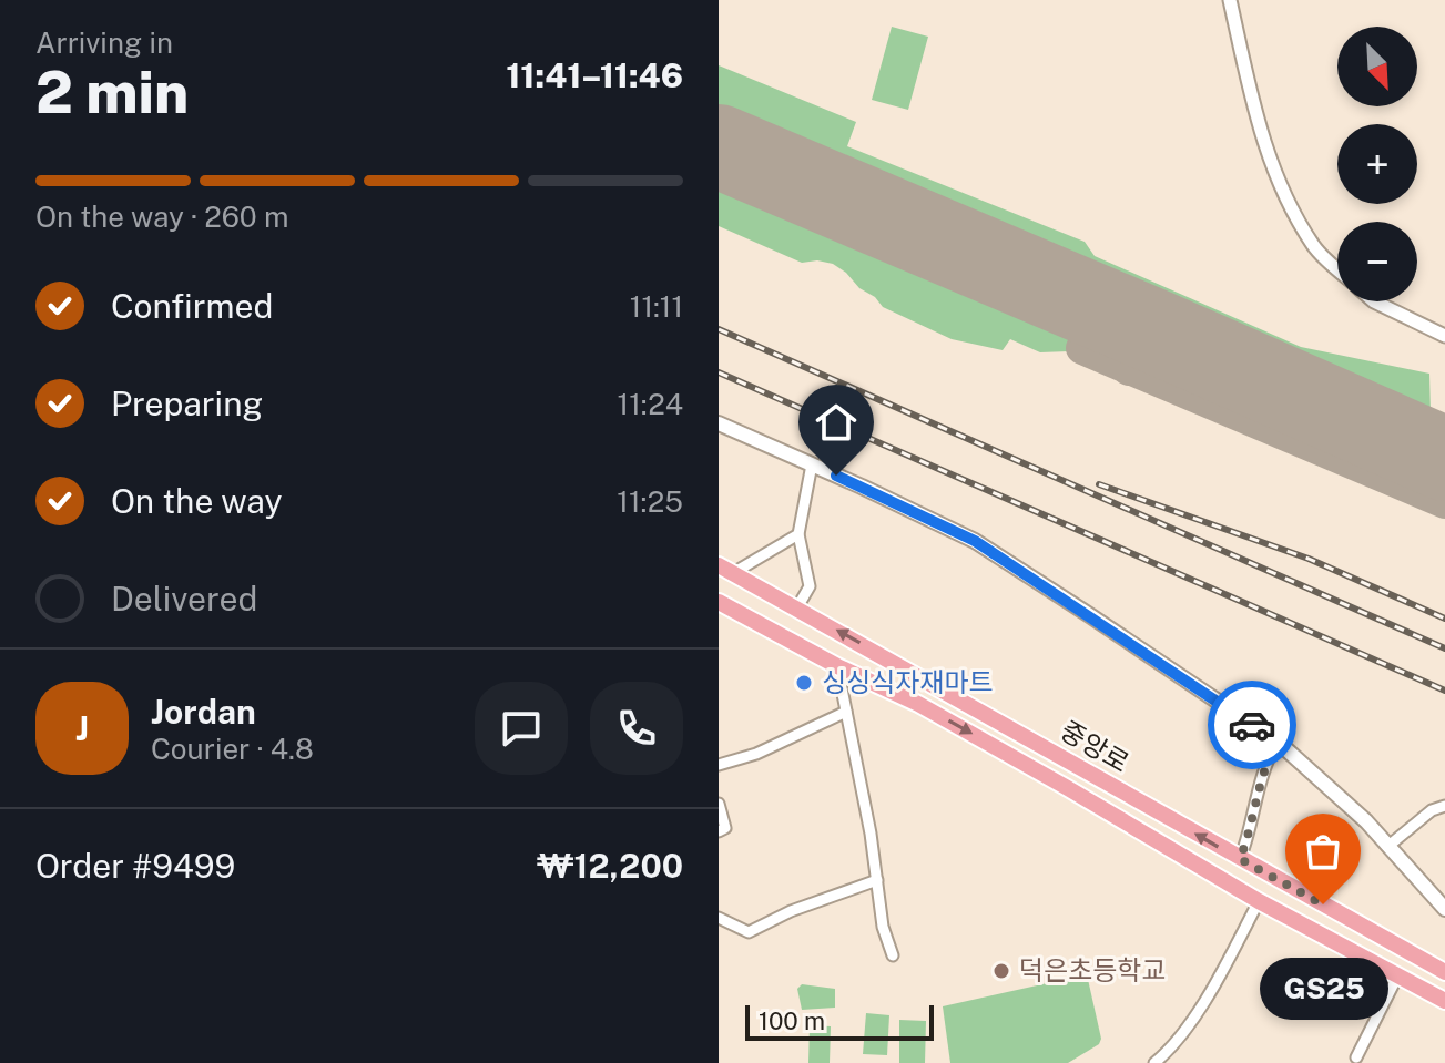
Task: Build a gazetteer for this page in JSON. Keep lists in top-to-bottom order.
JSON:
{
  "streets": {
    "main road": ["중앙로"]
  },
  "places": ["싱싱식자재마트", "GS25", "덕은초등학교"],
  "scale_bar": "100 m",
  "north": "bottom right",
  "page": {
    "heading": ["2 min", "Arriving in", "11:41–11:46"],
    "panel": [
      "Jordan",
      "Courier · 4.8",
      "Order #9499",
      "₩12,200"
    ],
    "map_buttons": ["+", "−"],
    "bar": "On the way · 260 m",
    "list": [
      ["Confirmed", "11:11"],
      ["Preparing", "11:24"],
      ["On the way", "11:25"],
      "Delivered"
    ],
    "round": "J",
    "bubble": "GS25",
    "scale": "100 m"
  }
}
